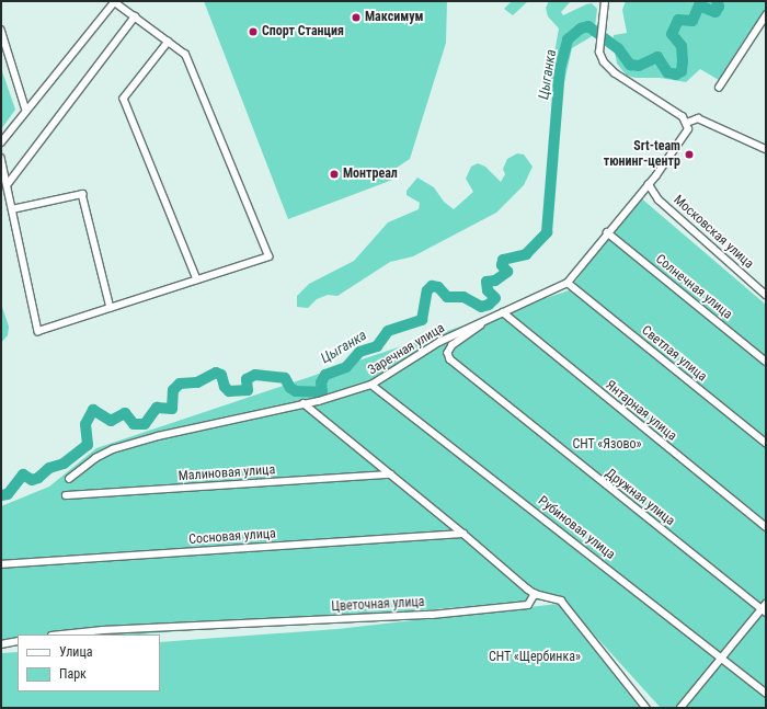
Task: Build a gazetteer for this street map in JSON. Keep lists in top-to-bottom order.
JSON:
{
  "streets": {
    "street": [
      "Московская улица",
      "Солнечная улица",
      "Заречная улица",
      "Светлая улица",
      "Янтарная улица",
      "Малиновая улица",
      "Дружная улица",
      "Рубиновая улица",
      "Сосновая улица",
      "Цветочная улица"
    ]
  },
  "crossings": [
    ["Московская улица", "Заречная улица"],
    ["Солнечная улица", "Заречная улица"],
    ["Заречная улица", "Светлая улица"],
    ["Заречная улица", "Янтарная улица"],
    ["Заречная улица", "Дружная улица"],
    ["Заречная улица", "Рубиновая улица"]
  ],
  "water": ["Цыганка"],
  "parks": ["СНТ «Язово»", "СНТ «Щербинка»"],
  "places": [
    "Максимум",
    "Спорт Станция",
    "Srt-team тюнинг-центр",
    "Монтреал"
  ],
  "legend": ["Улица", "Парк"]
}
